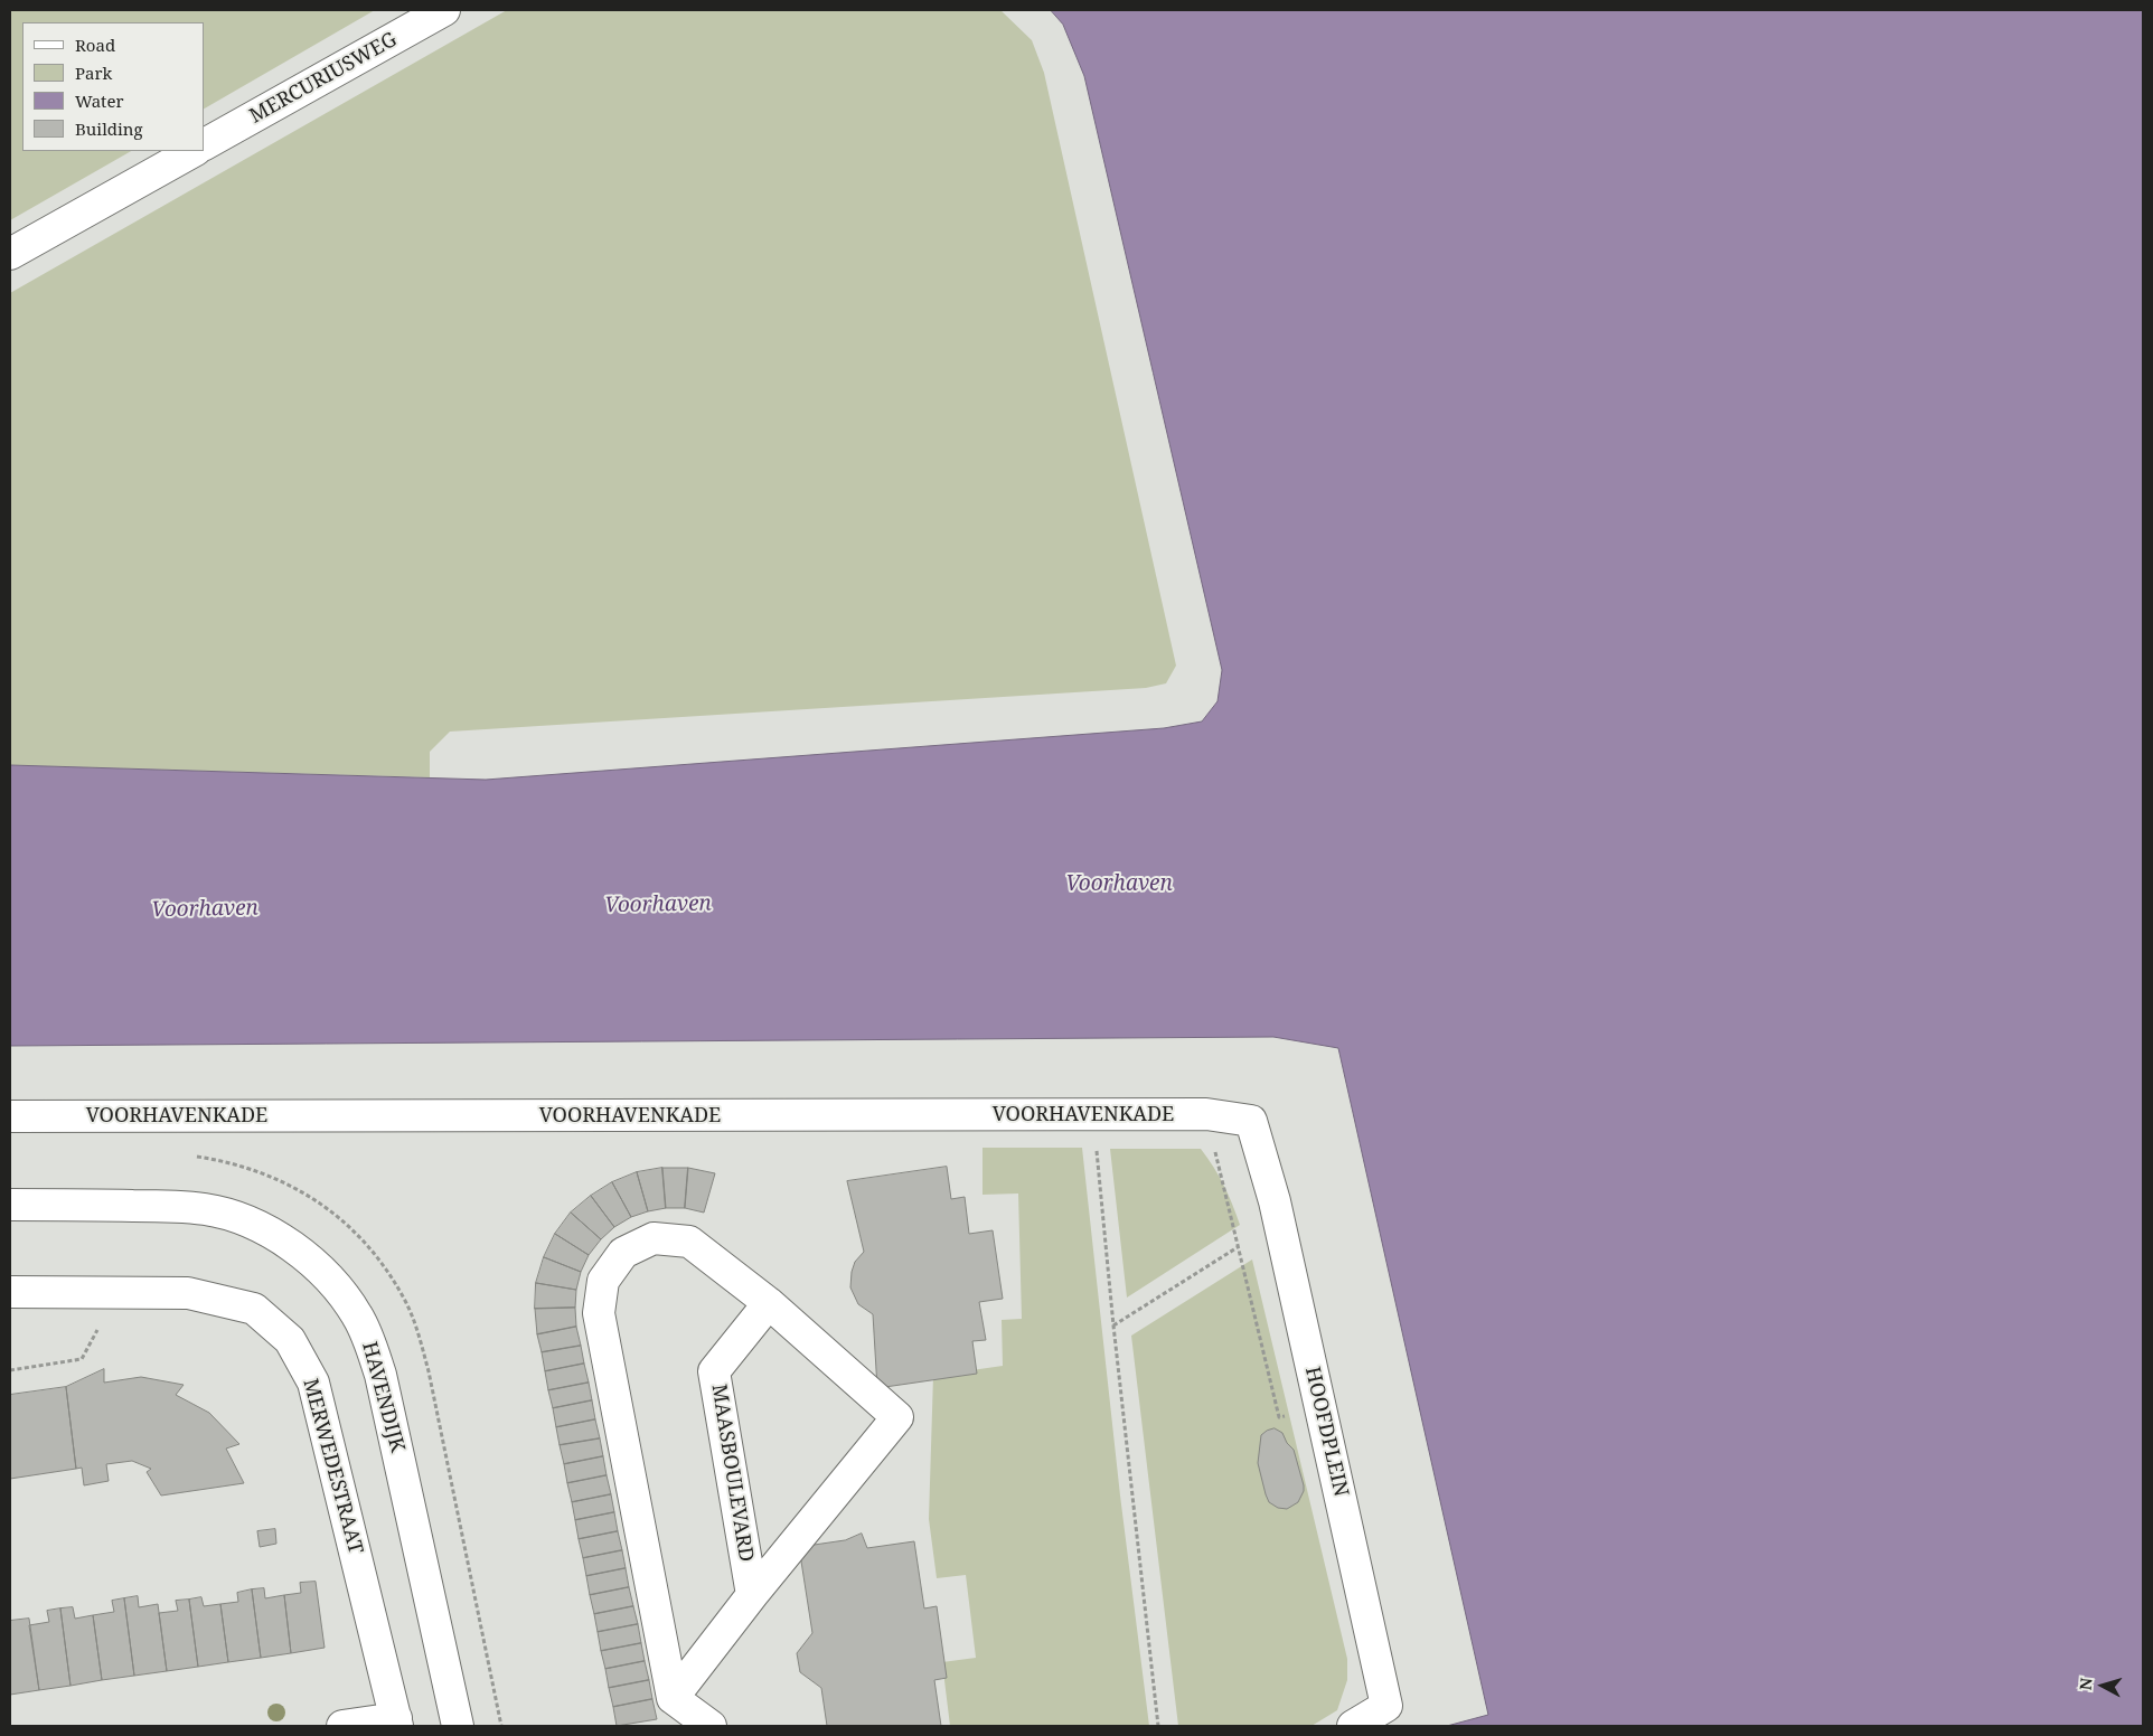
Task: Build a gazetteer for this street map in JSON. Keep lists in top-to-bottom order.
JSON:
{
  "streets": {
    "street": [
      "MERCURIUSWEG",
      "VOORHAVENKADE",
      "HAVENDIJK",
      "HOOFDPLEIN",
      "MERWEDESTRAAT",
      "MAASBOULEVARD"
    ]
  },
  "crossings": [
    ["VOORHAVENKADE", "HOOFDPLEIN"]
  ],
  "water": ["Voorhaven"],
  "legend": [
    "Road",
    "Park",
    "Water",
    "Building"
  ],
  "north": "left"
}
